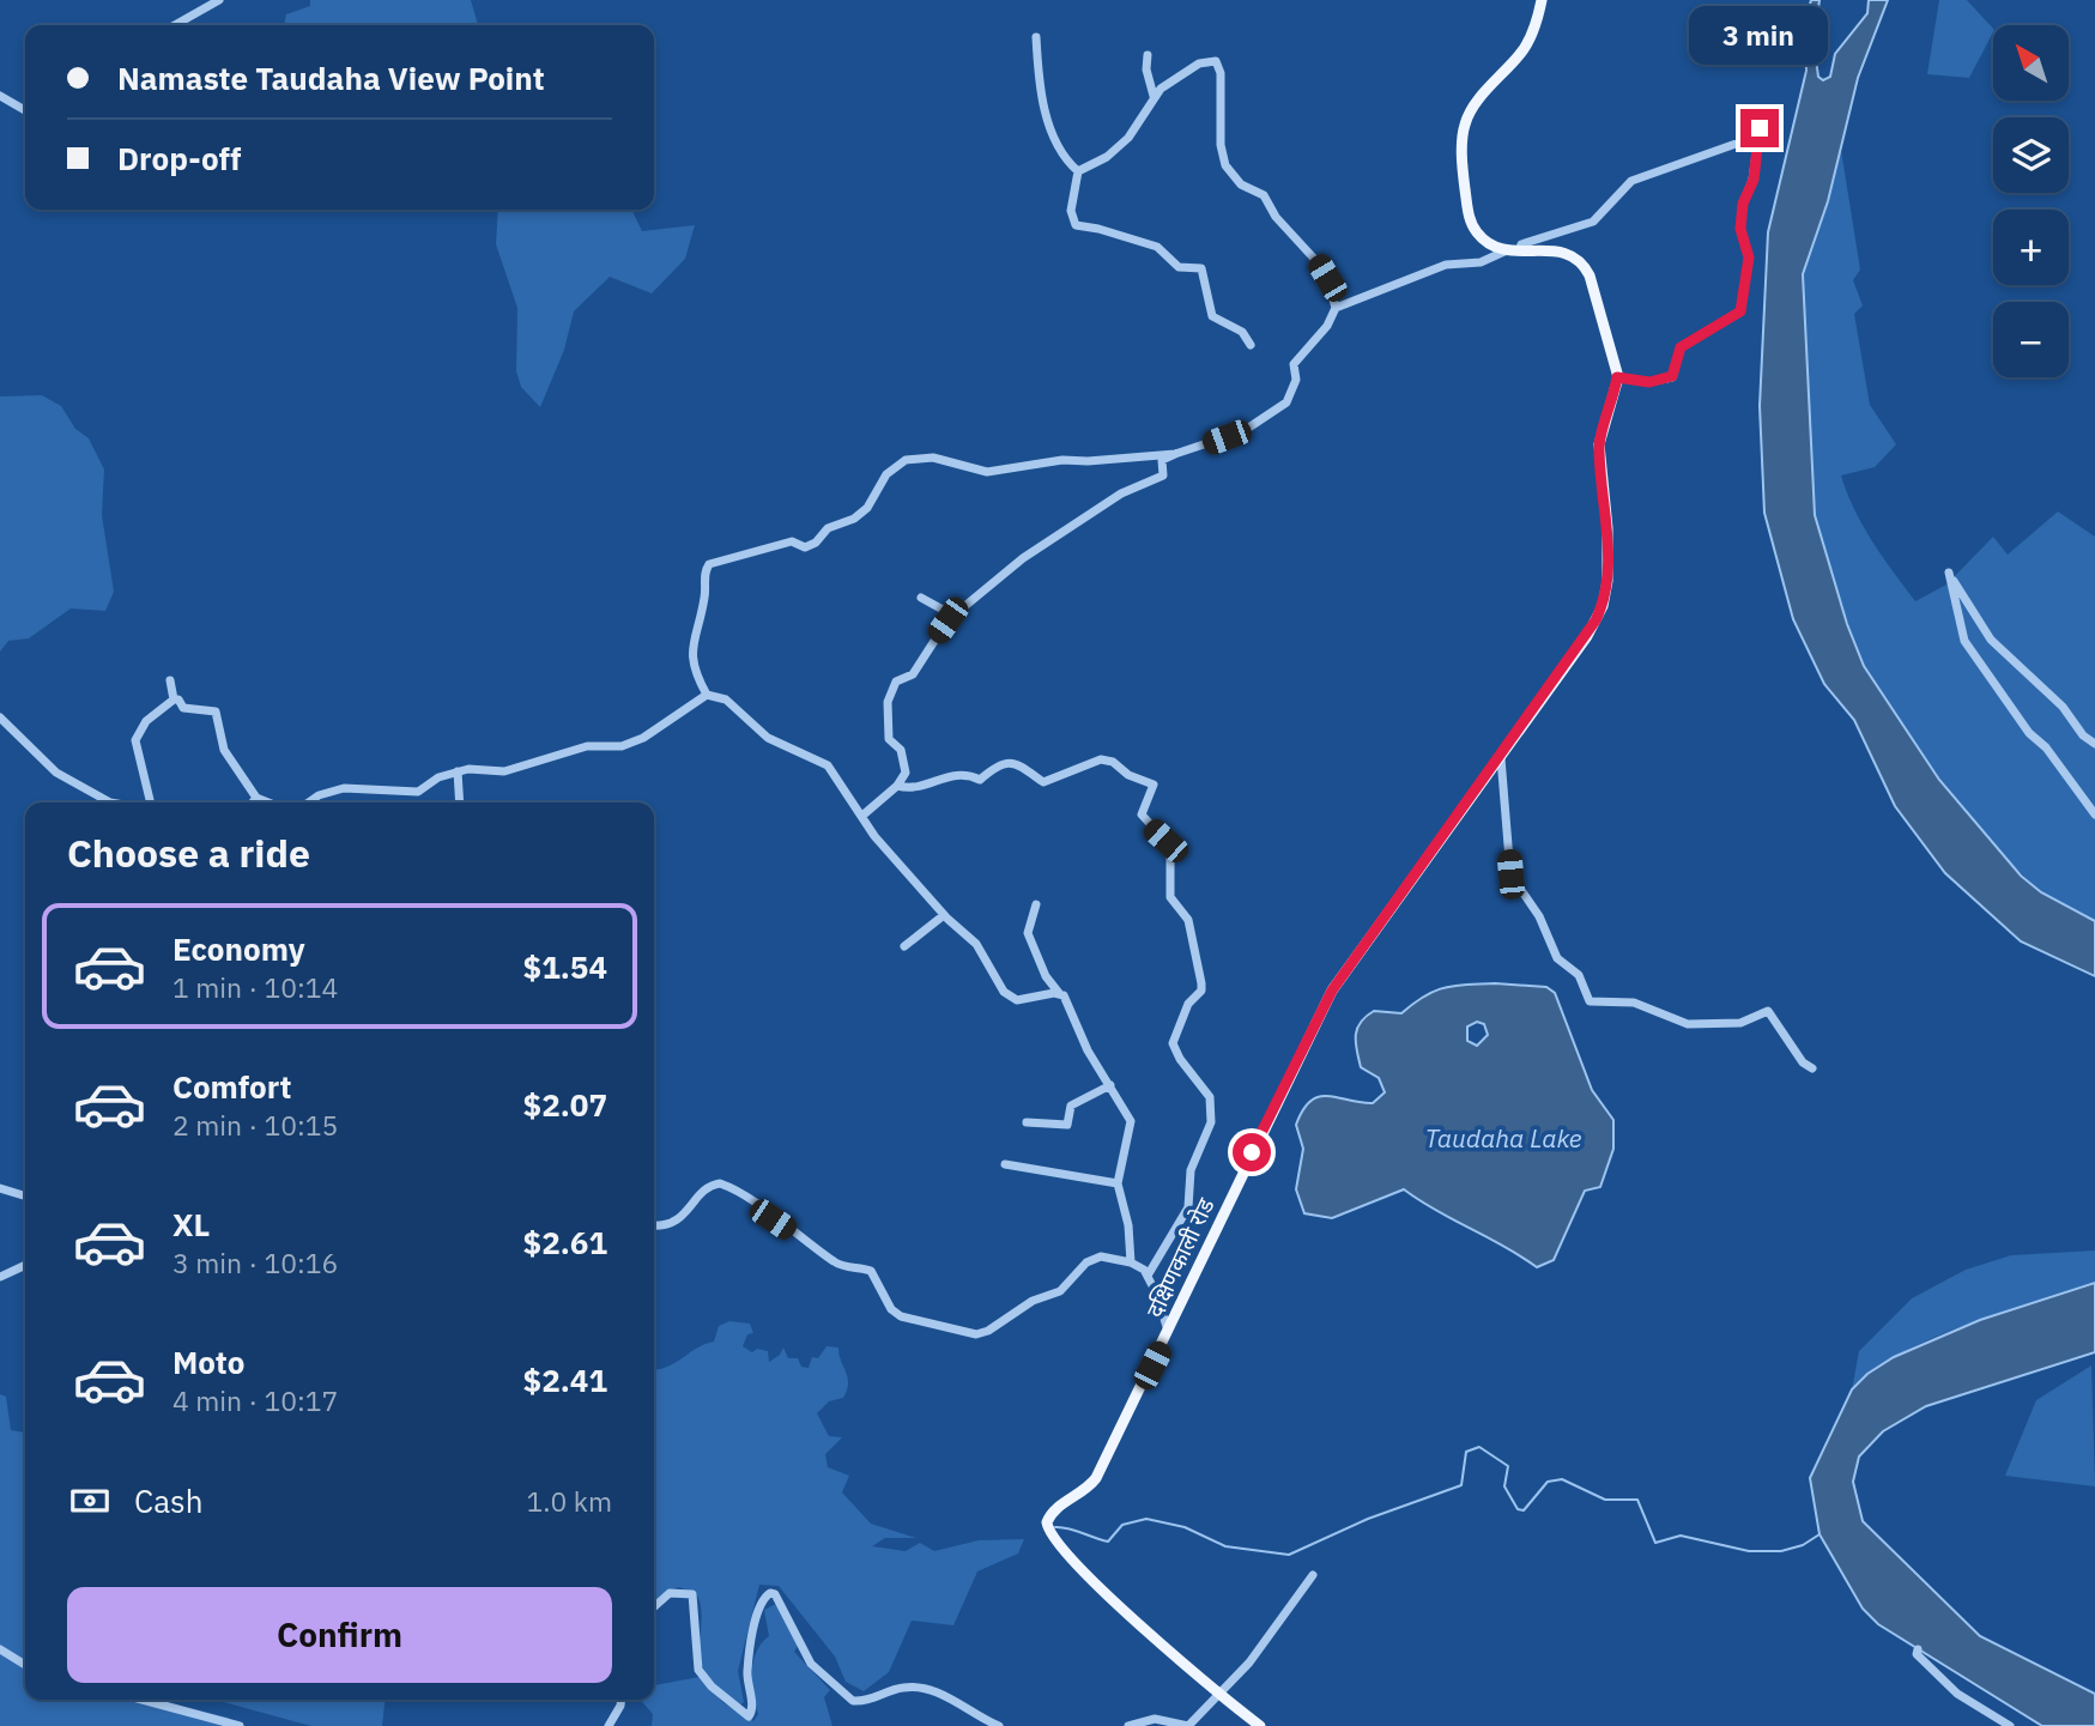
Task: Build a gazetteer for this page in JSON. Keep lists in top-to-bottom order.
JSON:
{
  "streets": {
    "main road": ["दक्षिणकाली रोड"]
  },
  "water": ["Taudaha Lake"],
  "north": "top left",
  "page": {
    "bubble": "3 min",
    "map_buttons": ["+", "−"],
    "banner": ["Namaste Taudaha View Point", "Drop-off"],
    "heading": "Choose a ride",
    "list": [
      {
        "name": "Economy",
        "note": "1 min · 10:14",
        "value": "$1.54"
      },
      {
        "name": "Comfort",
        "note": "2 min · 10:15",
        "value": "$2.07"
      },
      {
        "name": "XL",
        "note": "3 min · 10:16",
        "value": "$2.61"
      },
      {
        "name": "Moto",
        "note": "4 min · 10:17",
        "value": "$2.41"
      }
    ],
    "pay": ["Cash", "1.0 km"],
    "buttons": "Confirm"
  }
}
